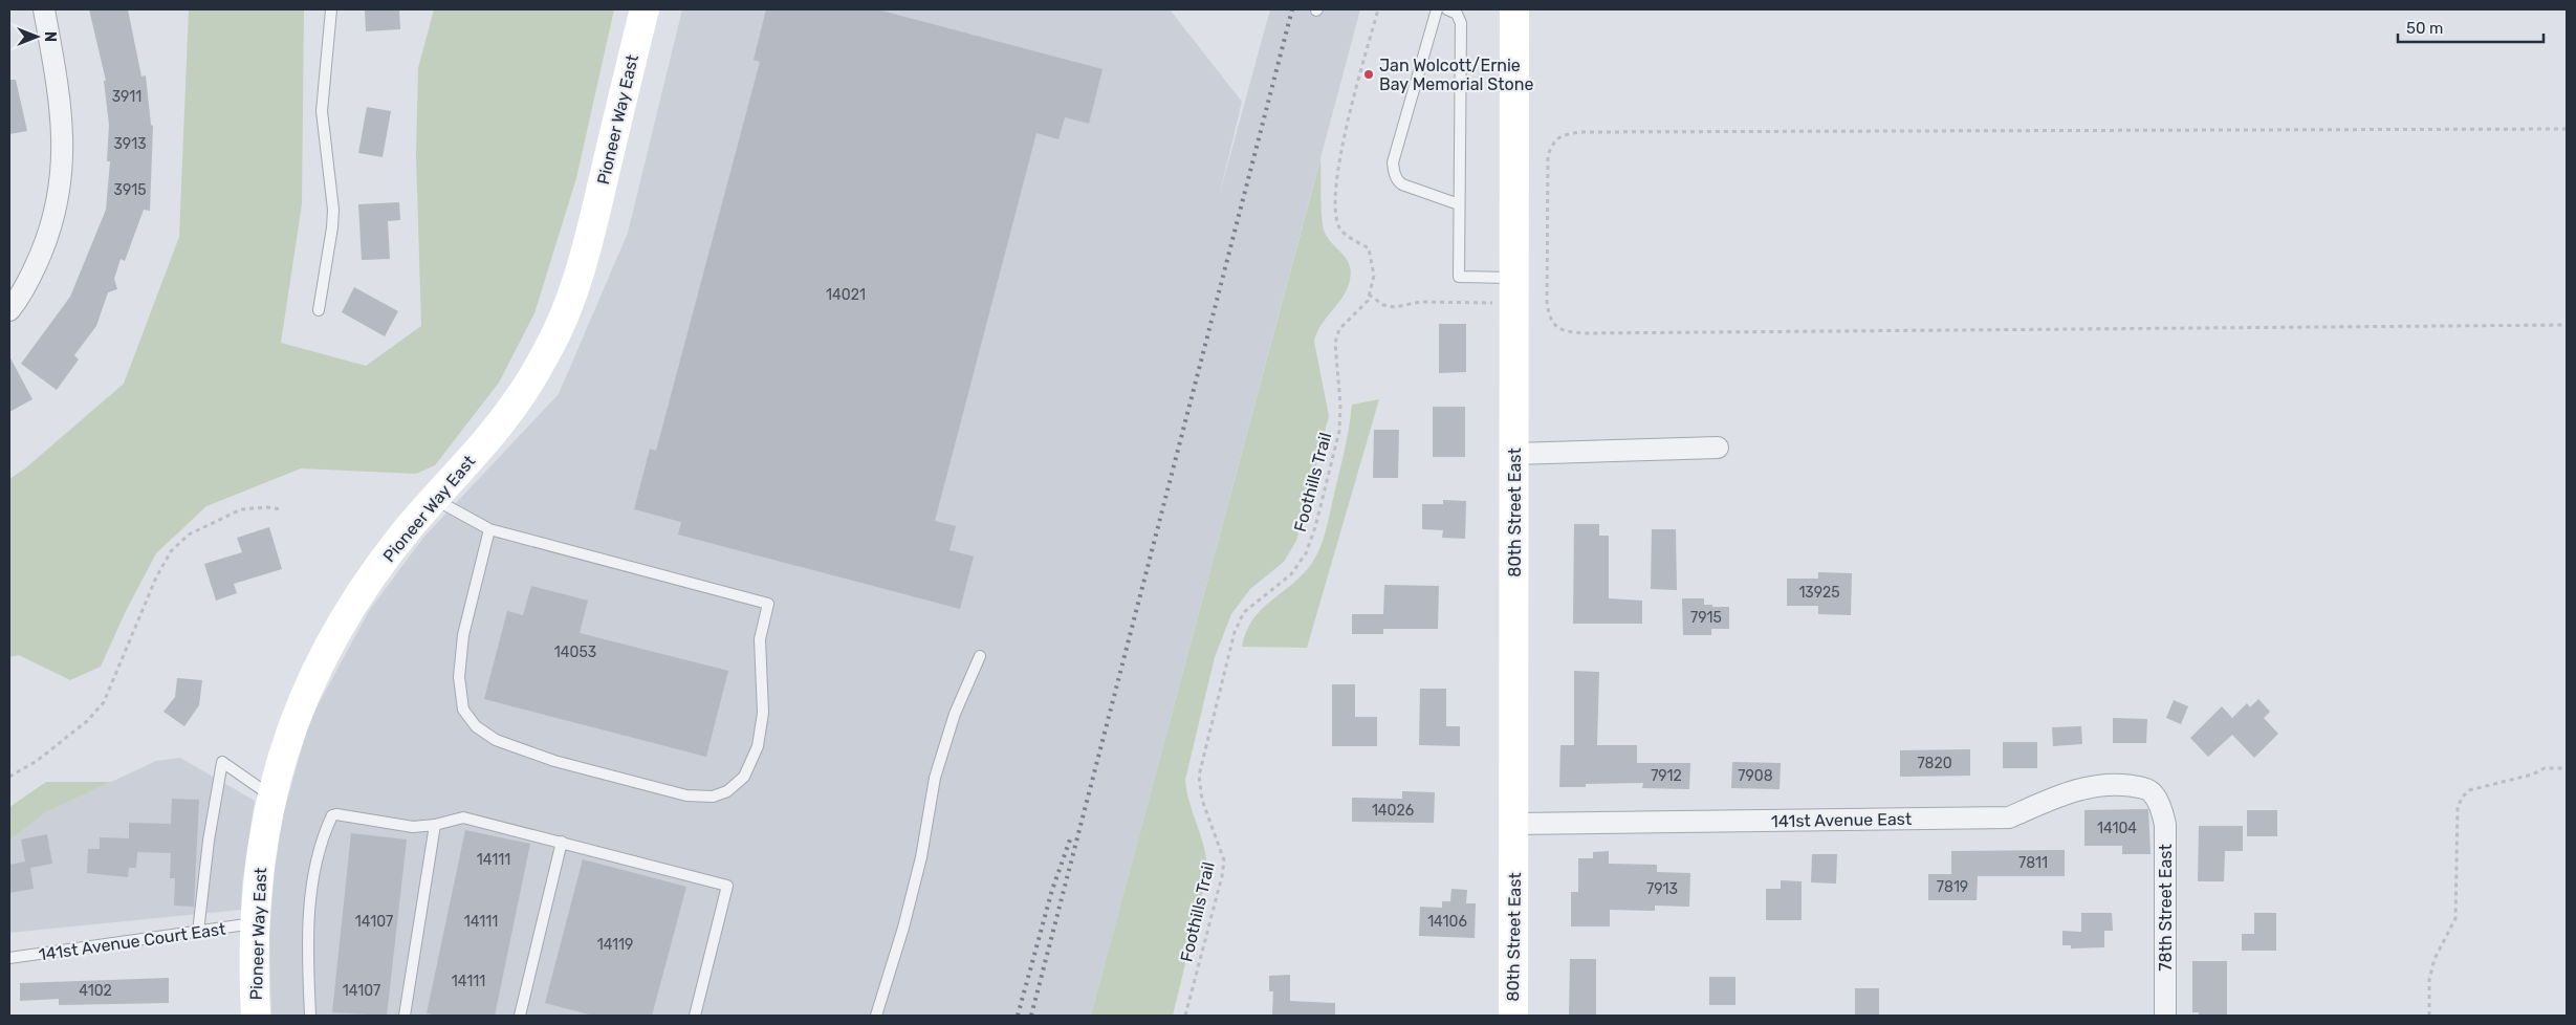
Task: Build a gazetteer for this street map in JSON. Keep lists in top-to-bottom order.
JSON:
{
  "streets": {
    "street": [
      "Pioneer Way East",
      "80th Street East",
      "141st Avenue East",
      "78th Street East"
    ],
    "lane": ["141st Avenue Court East"],
    "path": ["Foothills Trail"]
  },
  "crossings": [
    ["Pioneer Way East", "141st Avenue Court East"],
    ["80th Street East", "141st Avenue East"],
    ["141st Avenue East", "78th Street East"]
  ],
  "places": ["Jan Wolcott/Ernie Bay Memorial Stone"],
  "house_numbers": [
    "3911",
    "3913",
    "3915",
    "14021",
    "13925",
    "7915",
    "14053",
    "7820",
    "7912",
    "7908",
    "14026",
    "14104",
    "14111",
    "7811",
    "7819",
    "7913",
    "14107",
    "14111",
    "14106",
    "14119",
    "14111",
    "4102",
    "14107"
  ],
  "scale_bar": "50 m",
  "north": "right"
}
